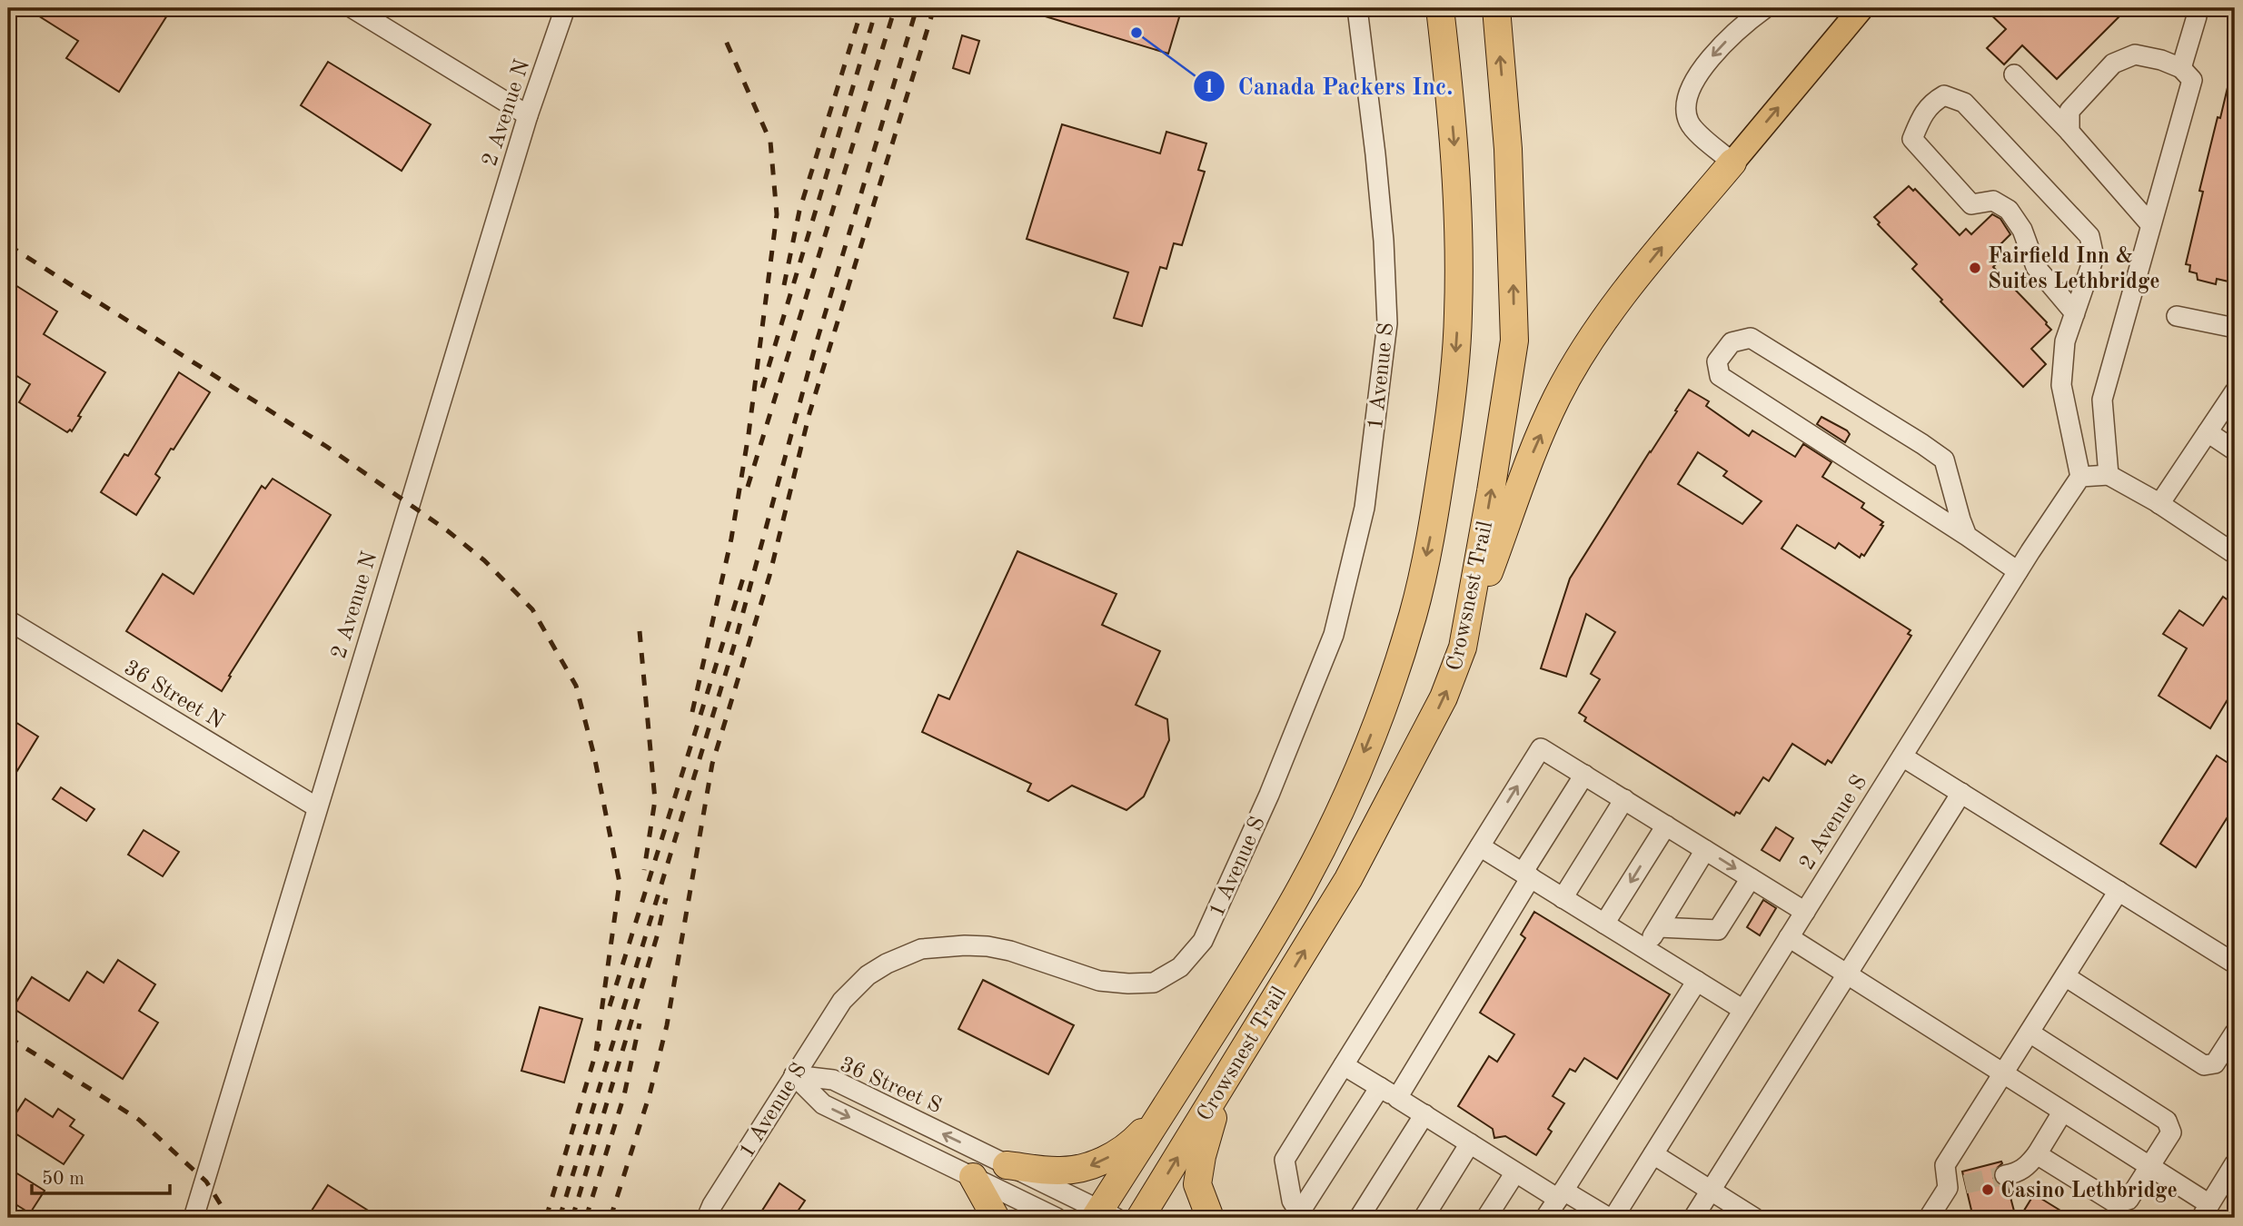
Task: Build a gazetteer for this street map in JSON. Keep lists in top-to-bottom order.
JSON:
{
  "streets": {
    "highway": ["Crowsnest Trail"],
    "street": [
      "2 Avenue N",
      "1 Avenue S",
      "36 Street N",
      "2 Avenue S",
      "36 Street S"
    ]
  },
  "crossings": [
    ["2 Avenue N", "36 Street N"],
    ["1 Avenue S", "36 Street S"],
    ["Crowsnest Trail", "36 Street S"]
  ],
  "places": ["Canada Packers Inc.", "Fairfield Inn & Suites Lethbridge", "Casino Lethbridge"],
  "scale_bar": "50 m"
}
